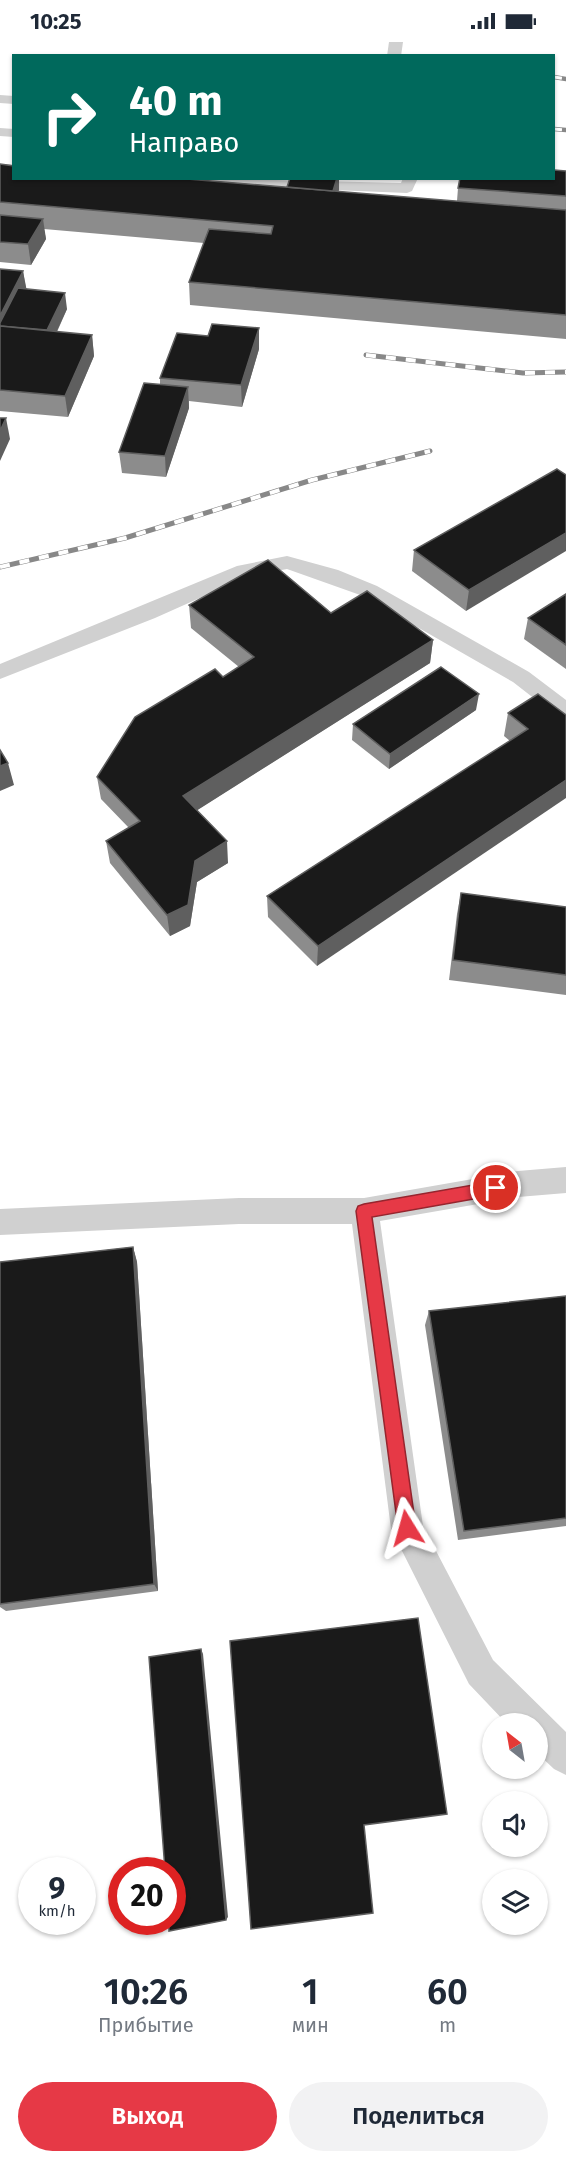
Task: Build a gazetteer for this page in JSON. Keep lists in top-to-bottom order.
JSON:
{
  "north": "top left",
  "page": {
    "status": "10:25",
    "turn": ["40 m", "Направо"],
    "speed": "9 km/h",
    "limit": "20",
    "eta": [
      "10:26",
      "Прибытие",
      "1",
      "мин",
      "60",
      "m"
    ],
    "buttons": ["Выход", "Поделиться"]
  }
}
